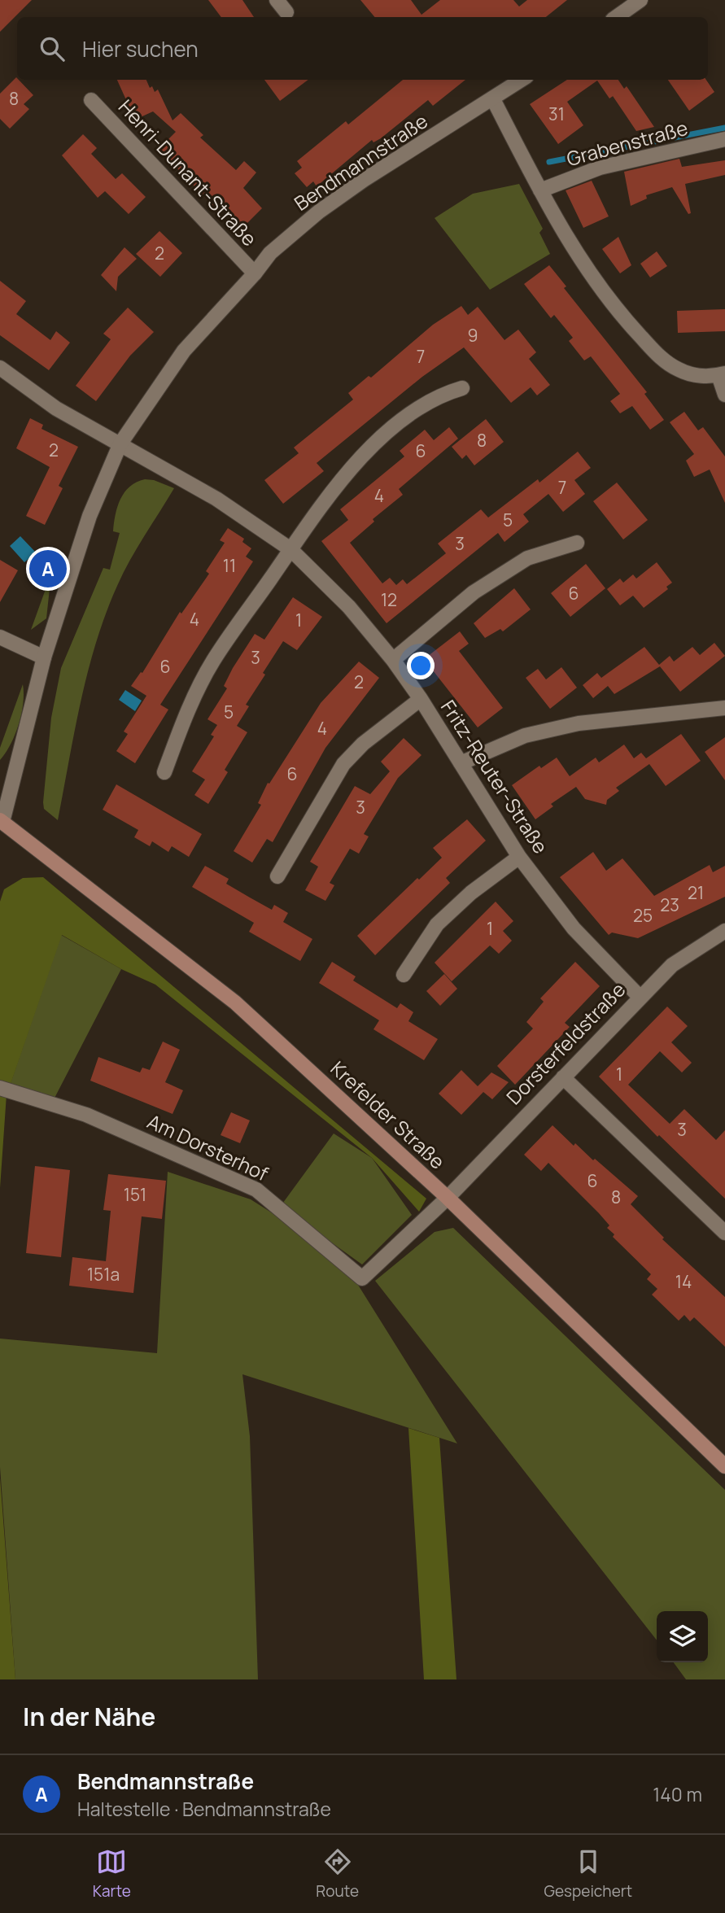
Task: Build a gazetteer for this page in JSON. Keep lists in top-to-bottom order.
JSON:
{
  "streets": {
    "main road": ["Krefelder Straße"],
    "street": [
      "Grabenstraße",
      "Bendmannstraße",
      "Henri-Dunant-Straße",
      "Fritz-Reuter-Straße",
      "Dorsterfeldstraße",
      "Am Dorsterhof"
    ]
  },
  "crossings": [
    ["Bendmannstraße", "Henri-Dunant-Straße"],
    ["Bendmannstraße", "Fritz-Reuter-Straße"],
    ["Bendmannstraße", "Krefelder Straße"],
    ["Fritz-Reuter-Straße", "Dorsterfeldstraße"],
    ["Dorsterfeldstraße", "Krefelder Straße"],
    ["Dorsterfeldstraße", "Am Dorsterhof"],
    ["Krefelder Straße", "Am Dorsterhof"]
  ],
  "house_numbers": [
    "8",
    "31",
    "2",
    "9",
    "7",
    "8",
    "2",
    "6",
    "7",
    "4",
    "5",
    "3",
    "11",
    "6",
    "12",
    "4",
    "1",
    "3",
    "6",
    "2",
    "5",
    "4",
    "6",
    "3",
    "21",
    "23",
    "25",
    "1",
    "1",
    "3",
    "6",
    "151",
    "8",
    "151a",
    "14"
  ],
  "page": {
    "search": "Hier suchen",
    "pins": "A",
    "heading": "In der Nähe",
    "list": [
      {
        "mark": "A",
        "name": "Bendmannstraße",
        "note": "Haltestelle · Bendmannstraße",
        "value": "140 m"
      }
    ],
    "nav": ["Karte", "Route", "Gespeichert"]
  }
}
